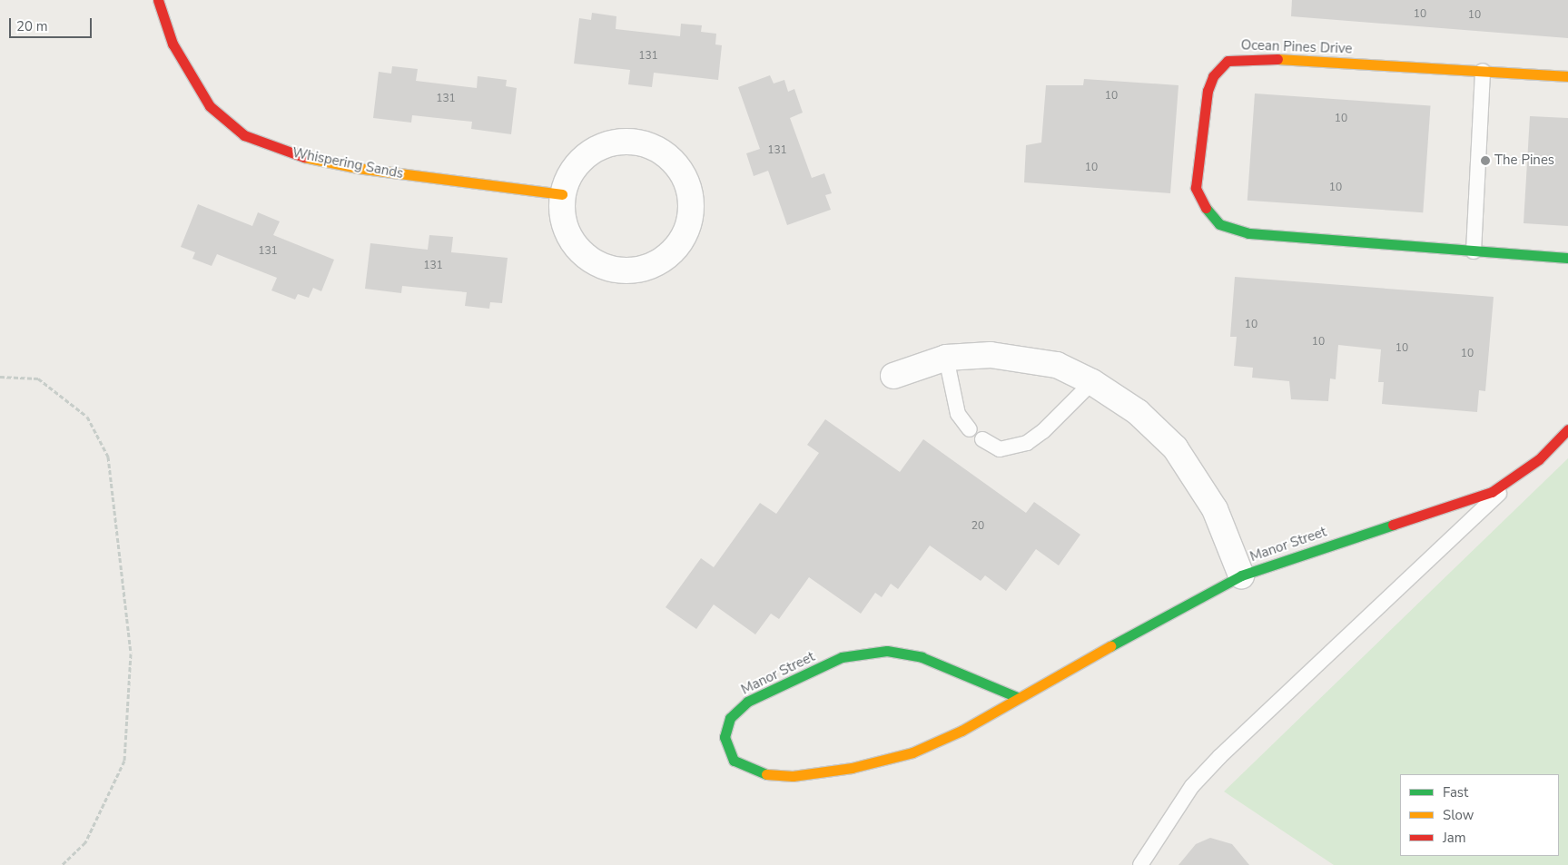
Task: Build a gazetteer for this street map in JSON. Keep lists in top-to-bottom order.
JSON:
{
  "streets": {
    "street": ["Ocean Pines Drive", "Whispering Sands", "Manor Street"]
  },
  "places": ["The Pines"],
  "house_numbers": [
    "10",
    "10",
    "131",
    "10",
    "131",
    "10",
    "131",
    "10",
    "10",
    "131",
    "131",
    "10",
    "10",
    "10",
    "10",
    "20"
  ],
  "legend": ["Fast", "Slow", "Jam"],
  "scale_bar": "20 m"
}
